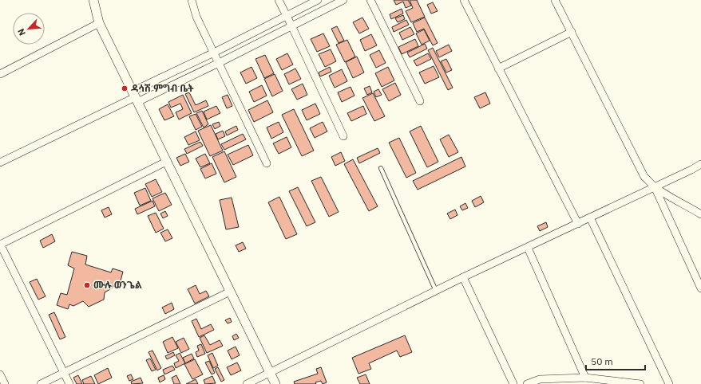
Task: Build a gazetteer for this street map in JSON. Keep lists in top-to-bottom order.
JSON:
{
  "places": ["ዳሳሽ ምግብ ቤት", "ሙሉ ወንጌል"],
  "scale_bar": "50 m",
  "north": "bottom left"
}
